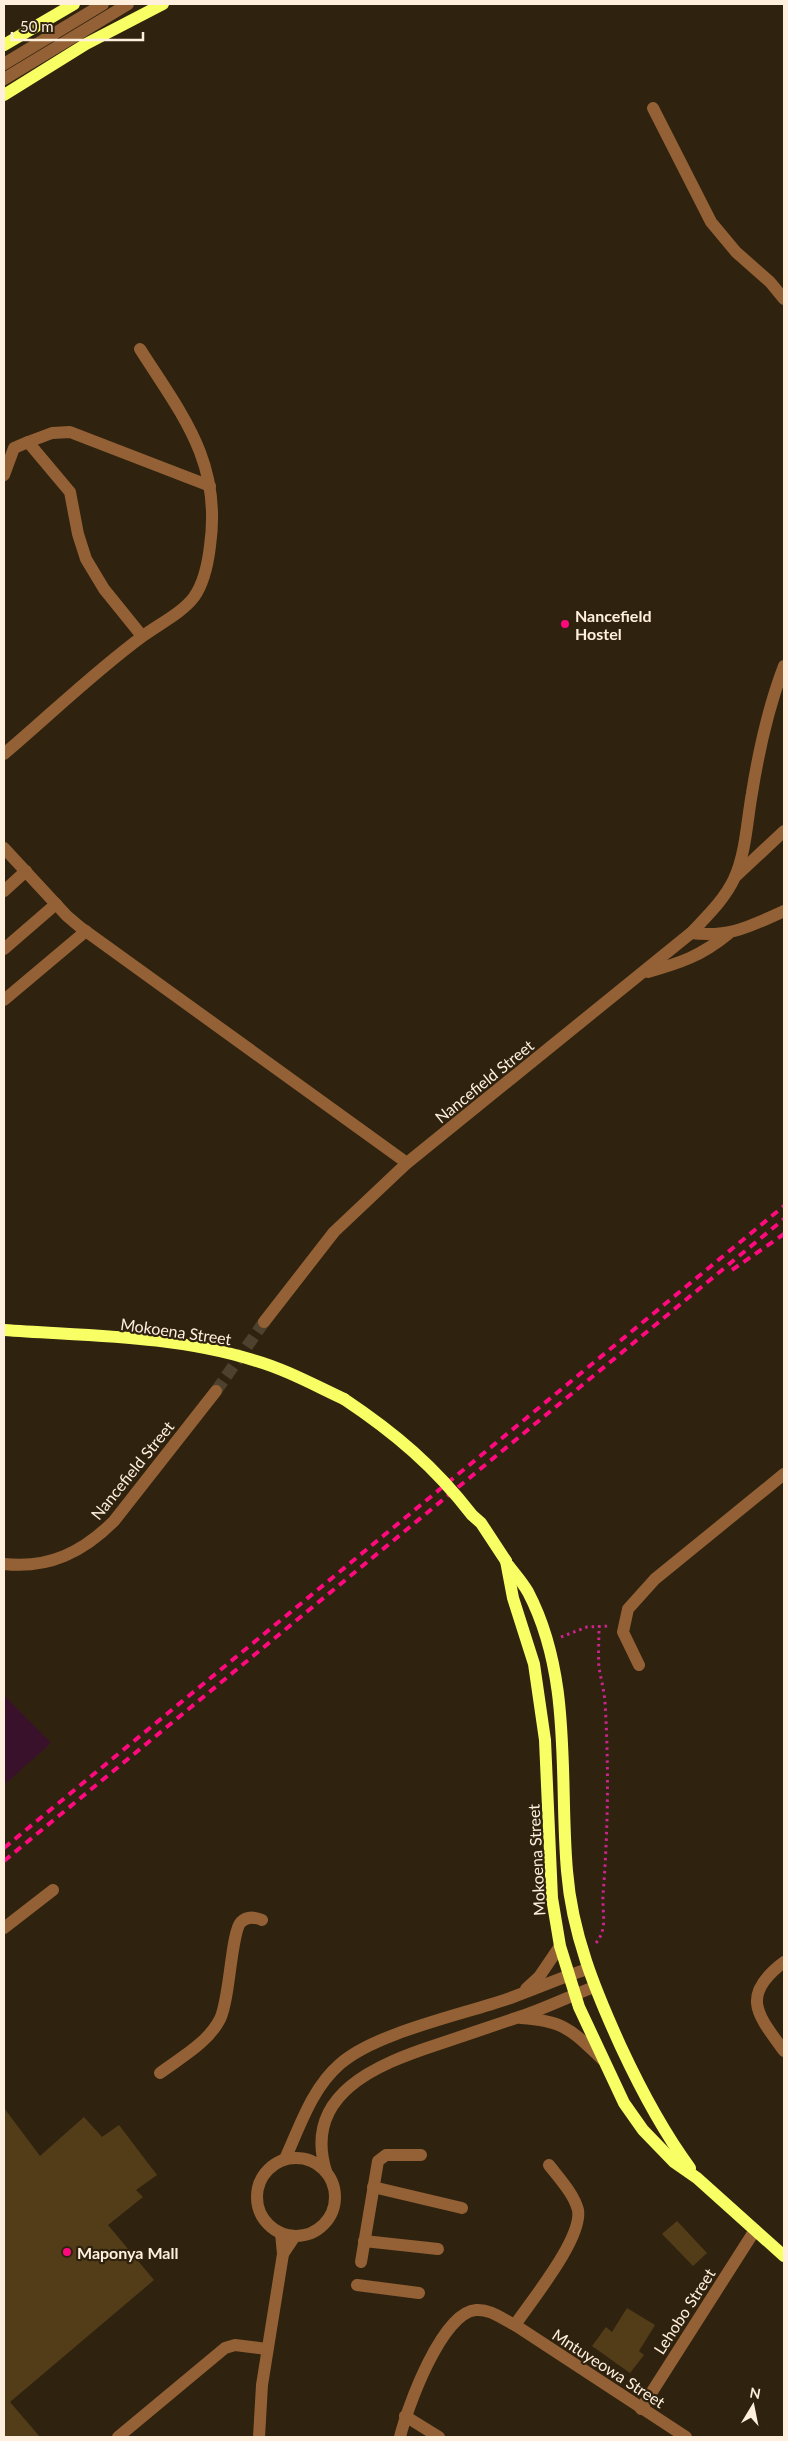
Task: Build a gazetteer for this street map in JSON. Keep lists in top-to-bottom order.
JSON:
{
  "streets": {
    "main road": ["Mokoena Street"],
    "street": ["Nancefield Street", "Lehobo Street", "Mntuyeowa Street"]
  },
  "crossings": [
    ["Mokoena Street", "Lehobo Street"],
    ["Lehobo Street", "Mntuyeowa Street"]
  ],
  "places": ["Nancefield Hostel", "Maponya Mall"],
  "scale_bar": "50 m",
  "north": "top"
}
